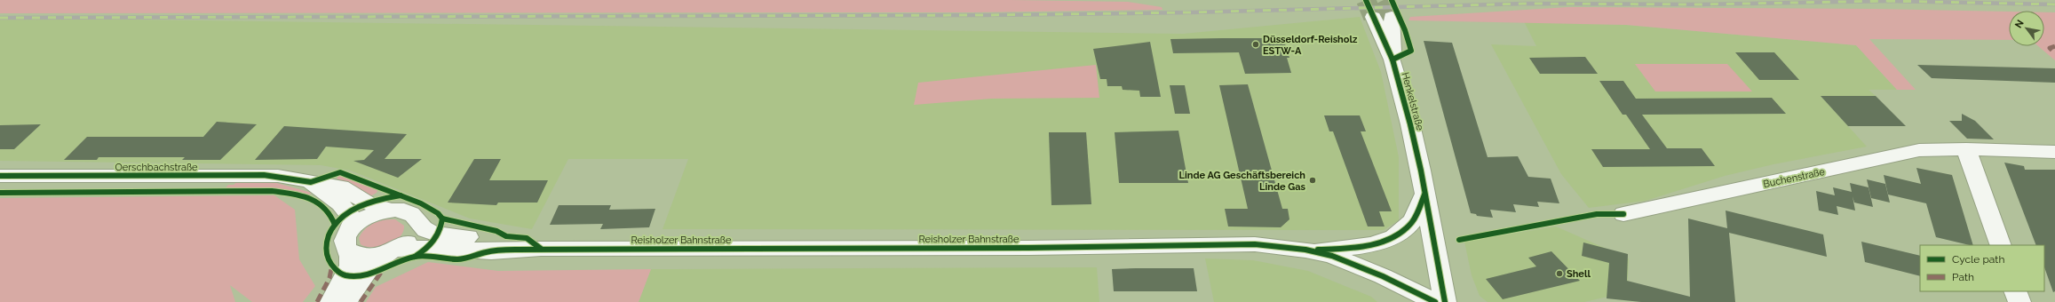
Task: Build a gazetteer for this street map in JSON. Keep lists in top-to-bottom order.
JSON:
{
  "streets": {
    "street": [
      "Henkelstraße",
      "Oerschbachstraße",
      "Buchenstraße",
      "Reisholzer Bahnstraße"
    ]
  },
  "crossings": [
    ["Oerschbachstraße", "Reisholzer Bahnstraße"]
  ],
  "places": ["Düsseldorf-Reisholz ESTW-A", "Linde AG Geschäftsbereich Linde Gas", "Shell"],
  "legend": ["Cycle path", "Path"],
  "north": "top left"
}
